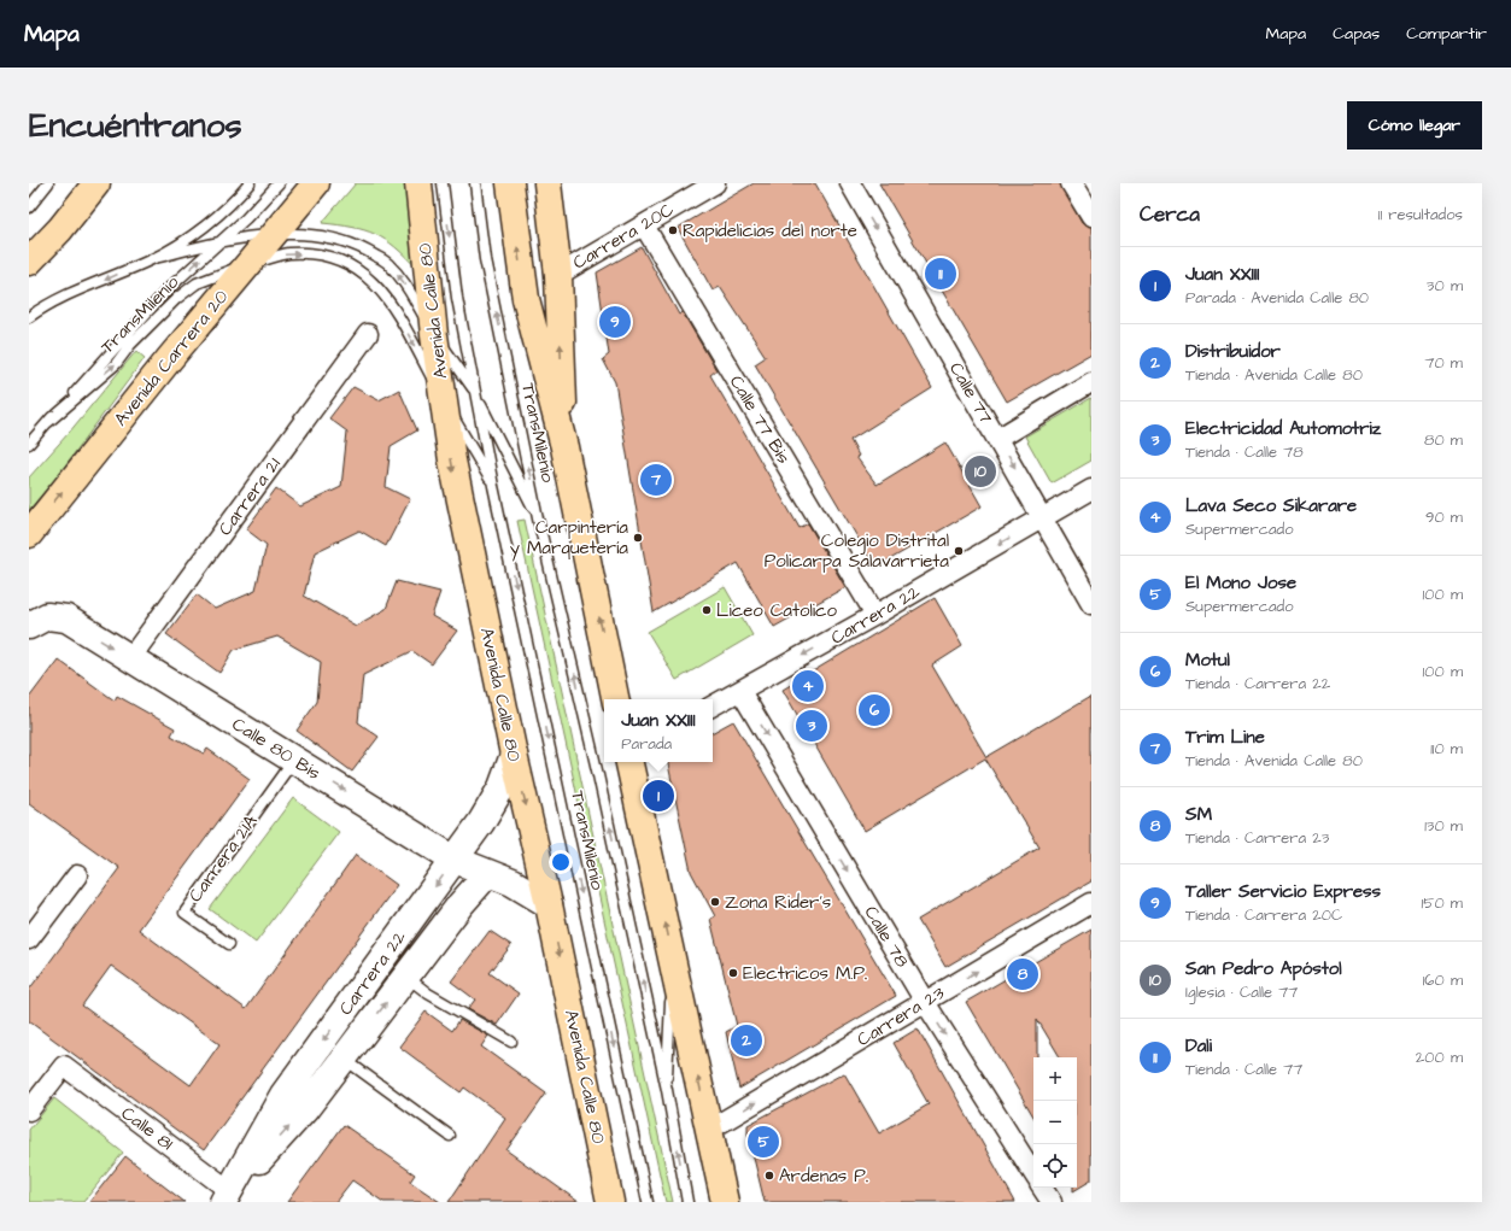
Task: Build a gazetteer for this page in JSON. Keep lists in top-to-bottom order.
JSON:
{
  "streets": {
    "highway": ["Avenida Calle 80", "Avenida Carrera 20"],
    "street": [
      "Carrera 20C",
      "Calle 77",
      "Calle 77 Bis",
      "Carrera 21",
      "Carrera 22",
      "Calle 80 Bis",
      "Calle 78",
      "Carrera 23",
      "Calle 81"
    ],
    "lane": ["TransMilenio", "Carrera 21A"]
  },
  "crossings": [
    ["Carrera 20C", "Calle 77 Bis"],
    ["Avenida Calle 80", "TransMilenio"],
    ["Avenida Calle 80", "Carrera 22"],
    ["TransMilenio", "Avenida Carrera 20"],
    ["Calle 77", "Carrera 22"],
    ["Calle 77 Bis", "Carrera 22"],
    ["Carrera 21", "Calle 80 Bis"],
    ["Carrera 22", "Calle 80 Bis"],
    ["Carrera 22", "Calle 78"],
    ["Carrera 22", "Calle 81"],
    ["Calle 80 Bis", "Carrera 21A"],
    ["Calle 78", "Carrera 23"]
  ],
  "one_way": [
    "Avenida Carrera 20",
    "Calle 77",
    "Calle 80 Bis",
    "Calle 78",
    "Carrera 23"
  ],
  "places": [
    "Rapidelicias del norte",
    "Carpintería y Marquetería",
    "Colegio Distrital Policarpa Salavarrieta",
    "Liceo Catolico",
    "Zona Rider's",
    "Electricos M.P.",
    "Ardenas P."
  ],
  "page": {
    "header": "Mapa",
    "nav": ["Mapa", "Capas", "Compartir"],
    "buttons": "Cómo llegar",
    "title": "Encuéntranos",
    "heading": ["Cerca", "11 resultados"],
    "list": [
      {
        "mark": "1",
        "name": "Juan XXIII",
        "note": "Parada · Avenida Calle 80",
        "value": "30 m"
      },
      {
        "mark": "2",
        "name": "Distribuidor",
        "note": "Tienda · Avenida Calle 80",
        "value": "70 m"
      },
      {
        "mark": "3",
        "name": "Electricidad Automotriz",
        "note": "Tienda · Calle 78",
        "value": "80 m"
      },
      {
        "mark": "4",
        "name": "Lava Seco Sikarare",
        "note": "Supermercado",
        "value": "90 m"
      },
      {
        "mark": "5",
        "name": "El Mono Jose",
        "note": "Supermercado",
        "value": "100 m"
      },
      {
        "mark": "6",
        "name": "Motul",
        "note": "Tienda · Carrera 22",
        "value": "100 m"
      },
      {
        "mark": "7",
        "name": "Trim Line",
        "note": "Tienda · Avenida Calle 80",
        "value": "110 m"
      },
      {
        "mark": "8",
        "name": "SM",
        "note": "Tienda · Carrera 23",
        "value": "130 m"
      },
      {
        "mark": "9",
        "name": "Taller Servicio Express",
        "note": "Tienda · Carrera 20C",
        "value": "150 m"
      },
      {
        "mark": "10",
        "name": "San Pedro Apóstol",
        "note": "Iglesia · Calle 77",
        "value": "160 m"
      },
      {
        "mark": "11",
        "name": "Dali",
        "note": "Tienda · Calle 77",
        "value": "200 m"
      }
    ],
    "pins": [
      "11",
      "9",
      "10",
      "7",
      "4",
      "6",
      "3",
      "1",
      "8",
      "2",
      "5"
    ],
    "popup": ["Juan XXIII", "Parada"],
    "map_buttons": ["+", "−"]
  }
}
